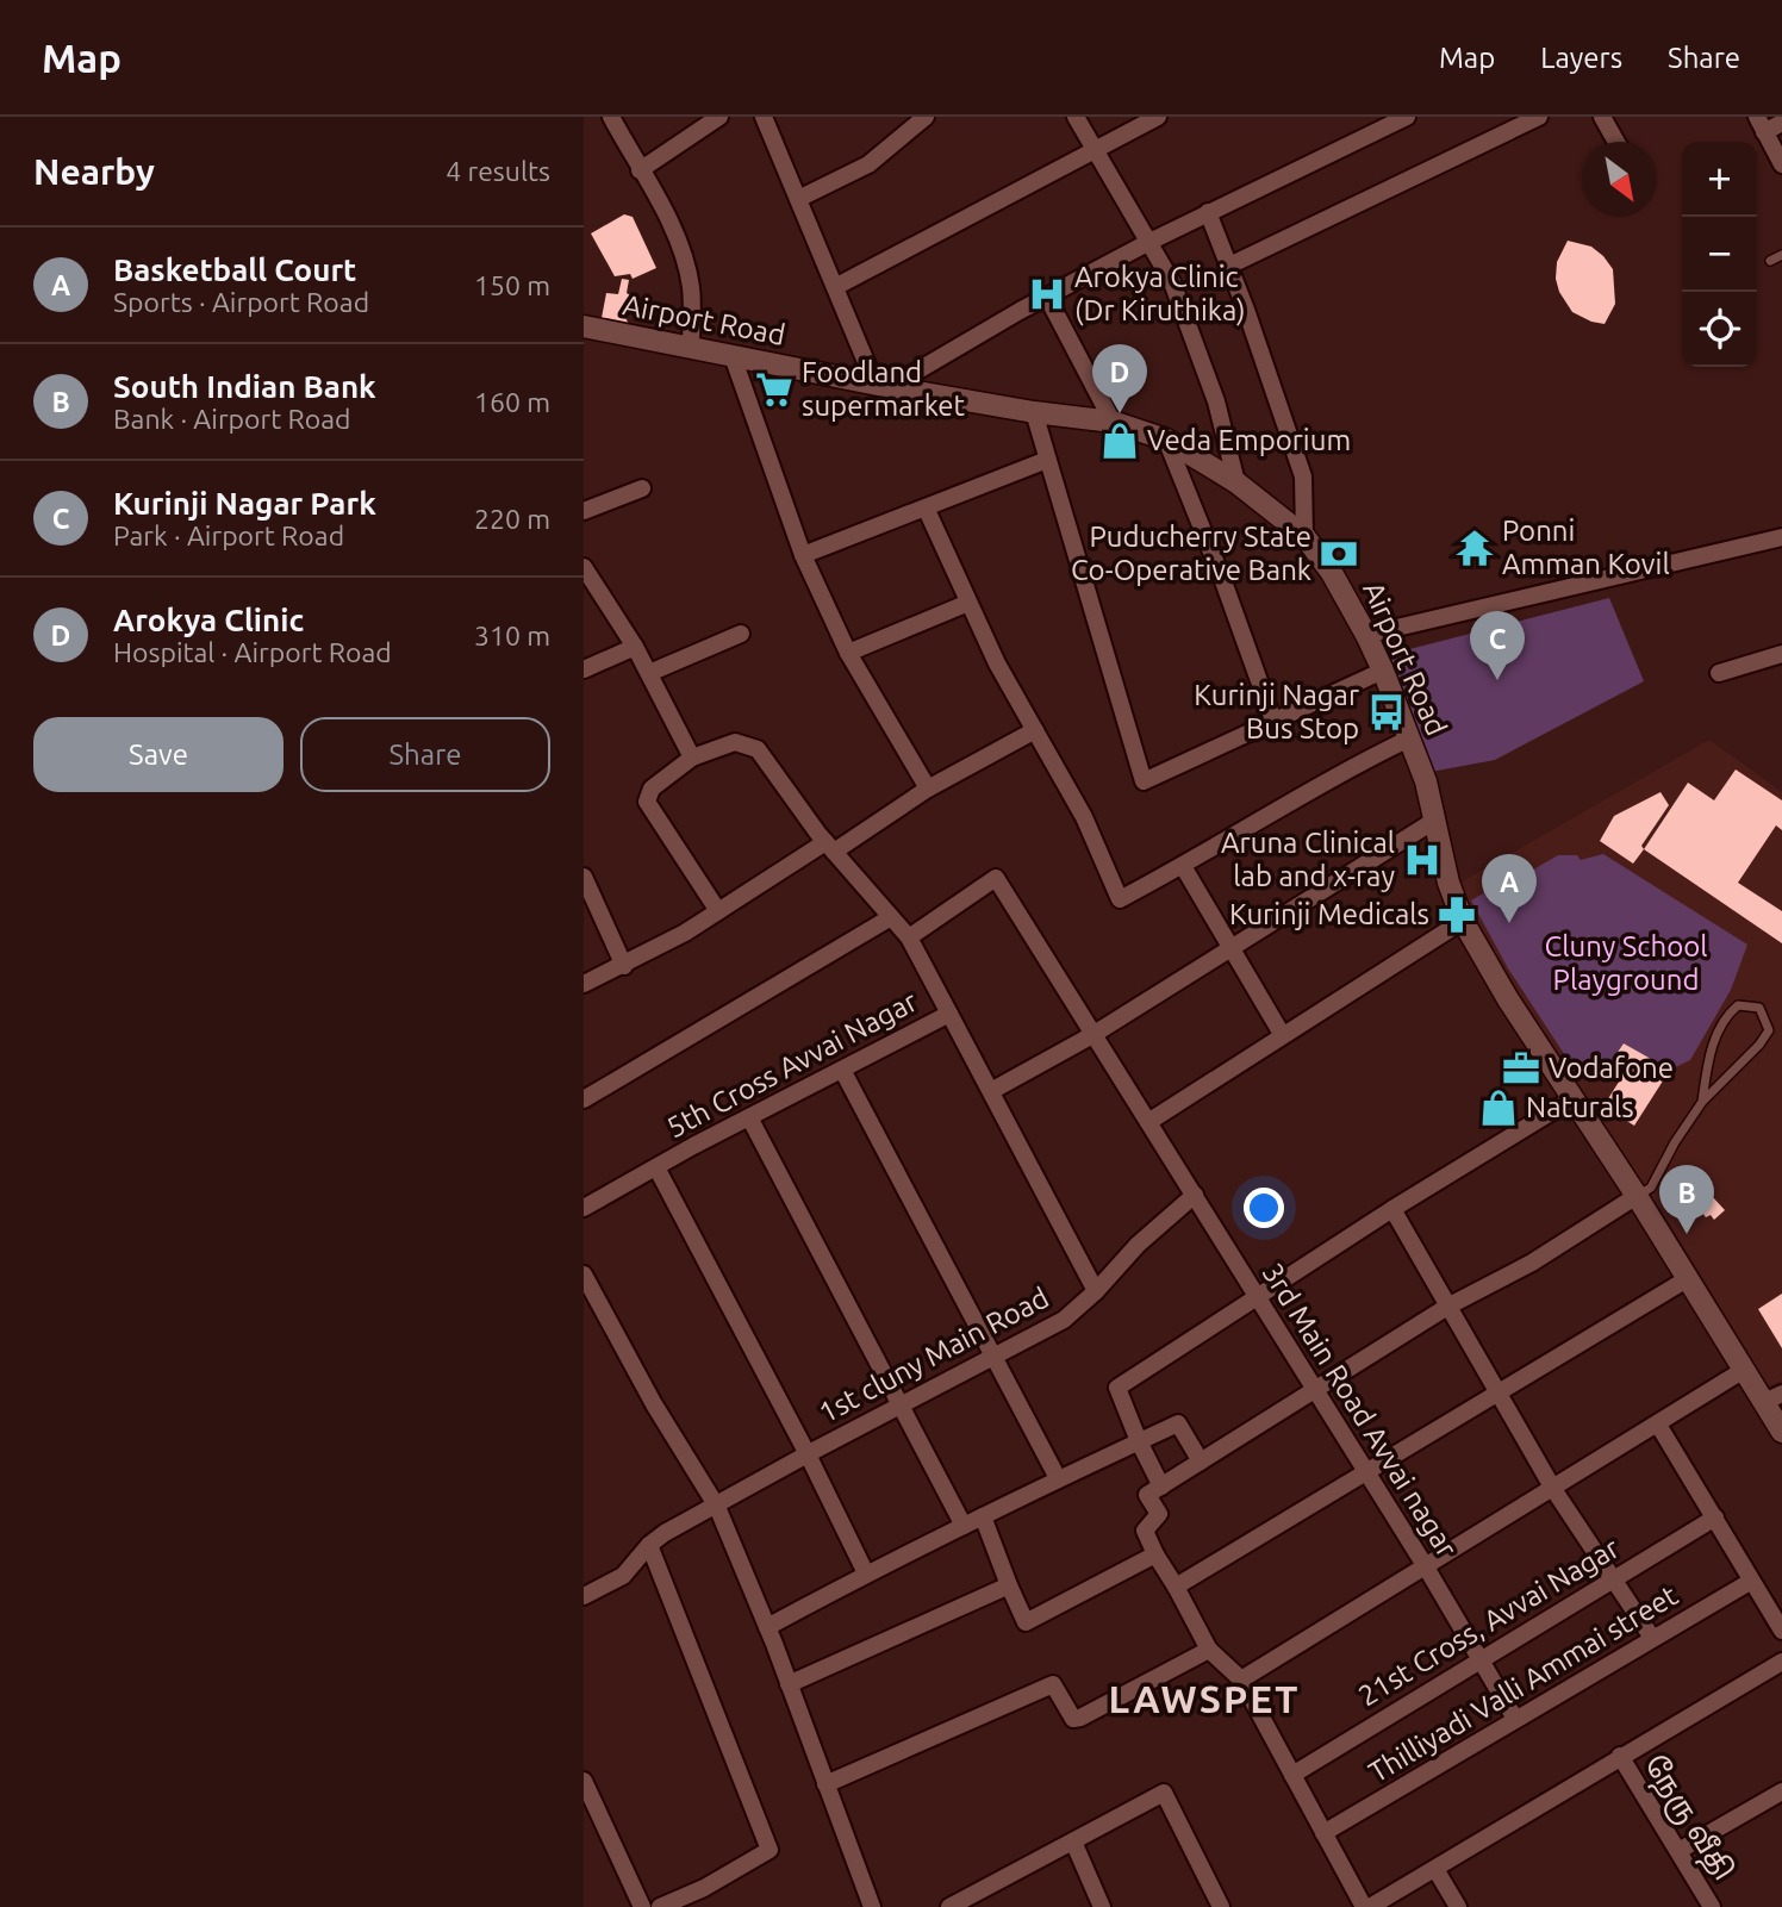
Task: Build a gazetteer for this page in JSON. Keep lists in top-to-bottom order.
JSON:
{
  "streets": {
    "street": [
      "Airport Road",
      "5th Cross Avvai Nagar",
      "1st cluny Main Road",
      "3rd Main Road Avvai nagar",
      "21st Cross, Avvai Nagar",
      "Thilliyadi Valli Ammai street",
      "நேரு வீதி"
    ]
  },
  "crossings": [
    ["5th Cross Avvai Nagar", "1st cluny Main Road"],
    ["1st cluny Main Road", "3rd Main Road Avvai nagar"],
    ["3rd Main Road Avvai nagar", "21st Cross, Avvai Nagar"],
    ["3rd Main Road Avvai nagar", "Thilliyadi Valli Ammai street"]
  ],
  "districts": ["LAWSPET"],
  "parks": ["Cluny School Playground"],
  "places": {
    "hospital": ["Arokya Clinic (Dr Kiruthika)", "Aruna Clinical lab and x-ray"],
    "supermarket": ["Foodland supermarket"],
    "shop": ["Veda Emporium", "Naturals"],
    "temple": ["Ponni Amman Kovil"],
    "bank": ["Puducherry State Co-Operative Bank"],
    "bus stop": ["Kurinji Nagar Bus Stop"],
    "pharmacy": ["Kurinji Medicals"],
    "office": ["Vodafone"]
  },
  "north": "bottom right",
  "page": {
    "header": "Map",
    "nav": ["Map", "Layers", "Share"],
    "heading": ["Nearby", "4 results"],
    "map_buttons": ["+", "−"],
    "list": [
      {
        "mark": "A",
        "name": "Basketball Court",
        "note": "Sports · Airport Road",
        "value": "150 m"
      },
      {
        "mark": "B",
        "name": "South Indian Bank",
        "note": "Bank · Airport Road",
        "value": "160 m"
      },
      {
        "mark": "C",
        "name": "Kurinji Nagar Park",
        "note": "Park · Airport Road",
        "value": "220 m"
      },
      {
        "mark": "D",
        "name": "Arokya Clinic",
        "note": "Hospital · Airport Road",
        "value": "310 m"
      }
    ],
    "pins": [
      "D",
      "C",
      "A",
      "B"
    ],
    "buttons": ["Save", "Share"]
  }
}
